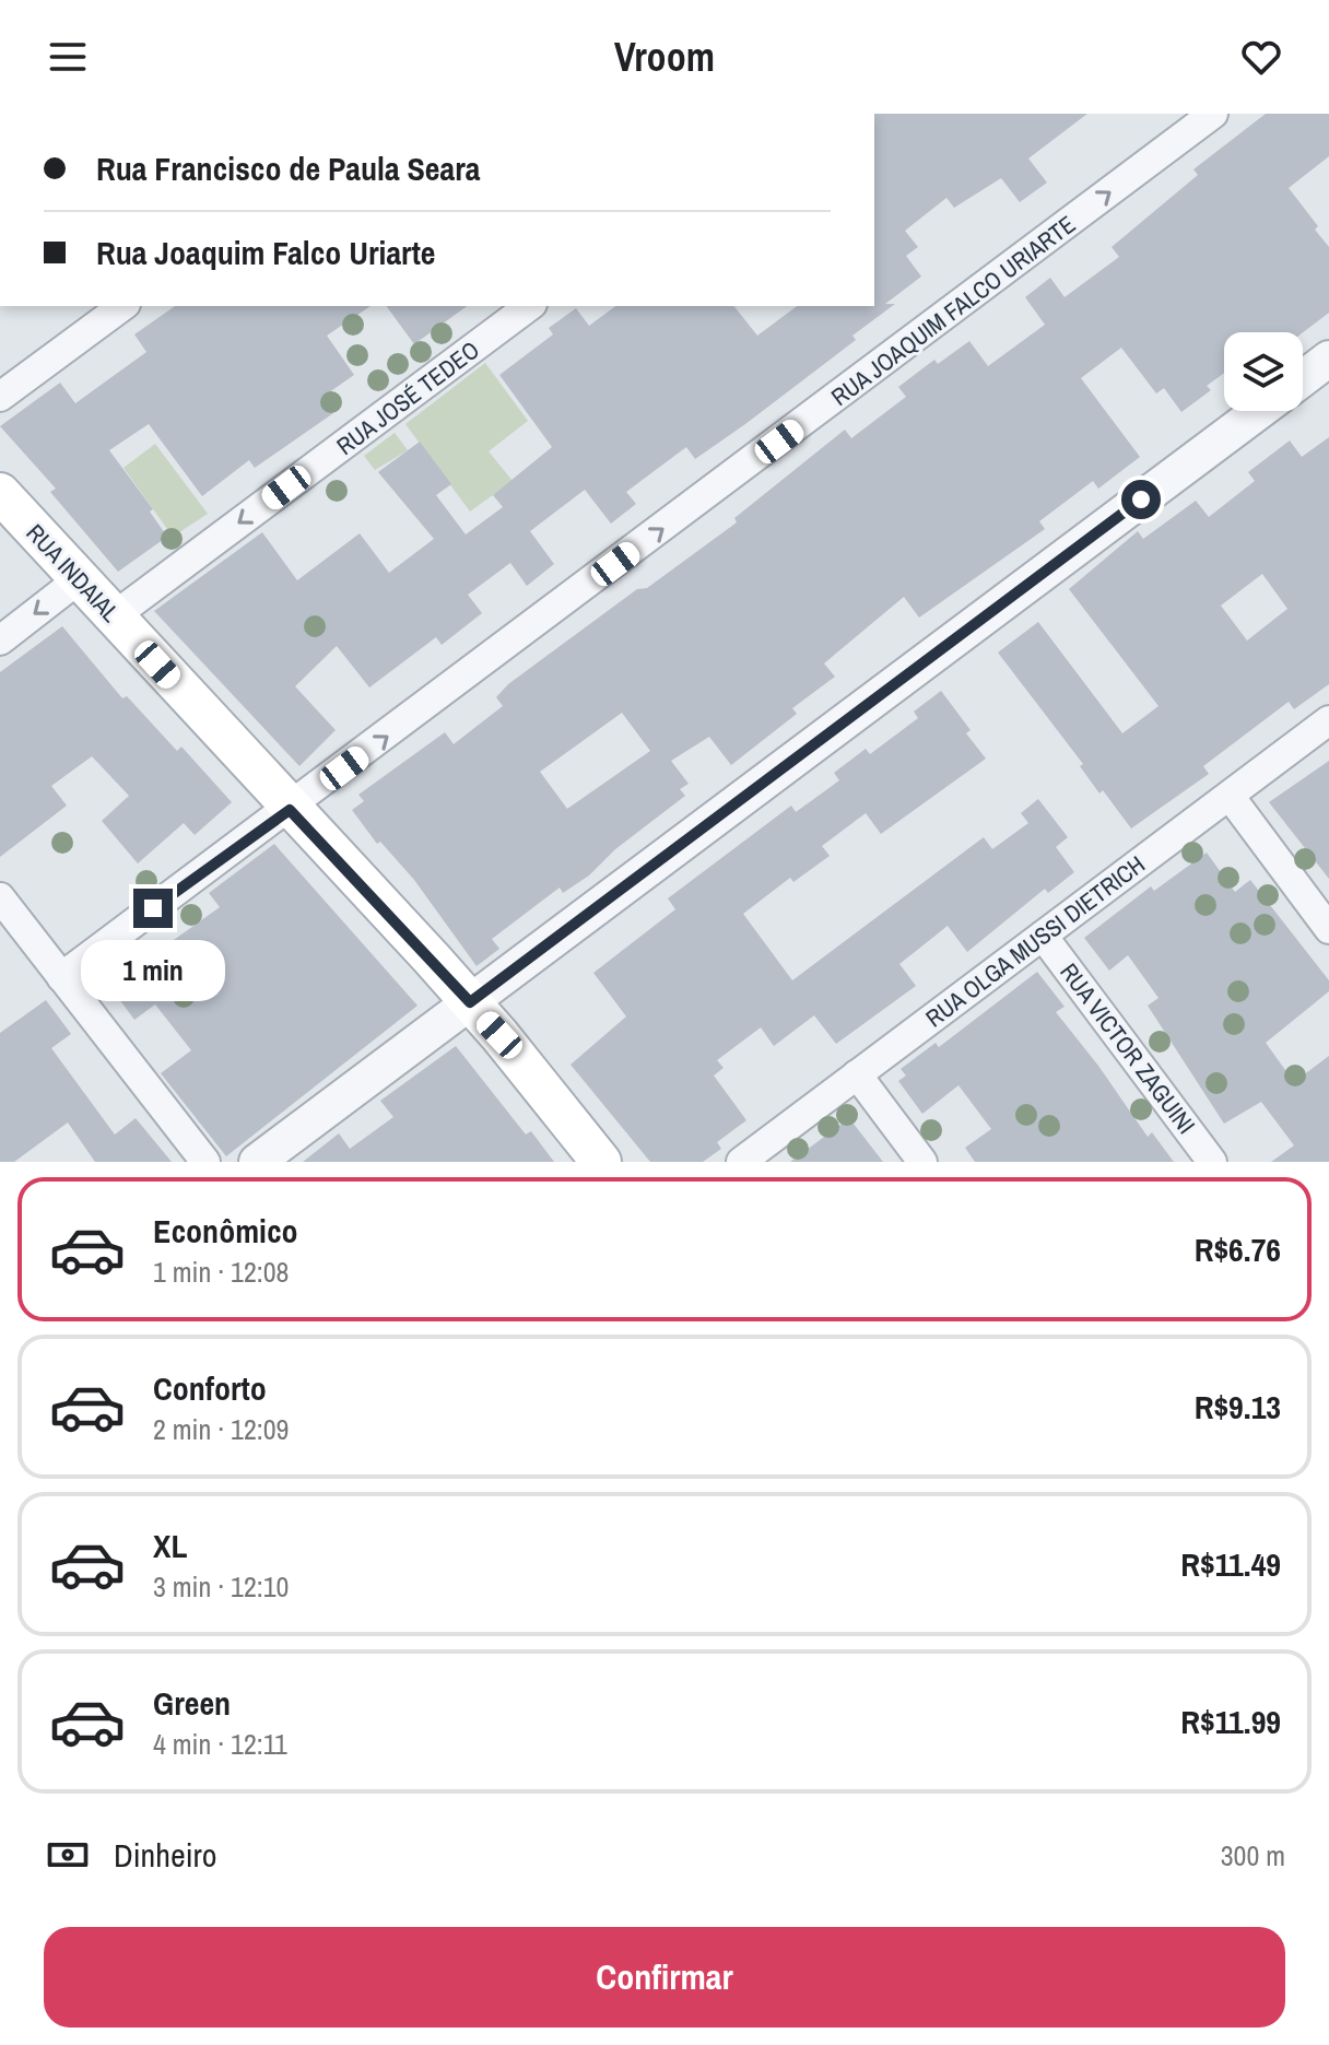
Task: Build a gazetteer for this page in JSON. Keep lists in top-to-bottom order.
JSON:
{
  "streets": {
    "main road": ["RUA INDAIAL"],
    "street": [
      "RUA JOAQUIM FALCO URIARTE",
      "RUA JOSÉ TEDEO",
      "RUA OLGA MUSSI DIETRICH",
      "RUA VICTOR ZAGUINI"
    ]
  },
  "crossings": [
    ["RUA JOAQUIM FALCO URIARTE", "RUA INDAIAL"],
    ["RUA JOSÉ TEDEO", "RUA INDAIAL"],
    ["RUA OLGA MUSSI DIETRICH", "RUA VICTOR ZAGUINI"]
  ],
  "one_way": ["RUA JOAQUIM FALCO URIARTE", "RUA JOSÉ TEDEO"],
  "page": {
    "header": "Vroom",
    "banner": ["Rua Francisco de Paula Seara", "Rua Joaquim Falco Uriarte"],
    "bubble": "1 min",
    "list": [
      {
        "name": "Econômico",
        "note": "1 min · 12:08",
        "value": "R$6.76"
      },
      {
        "name": "Conforto",
        "note": "2 min · 12:09",
        "value": "R$9.13"
      },
      {
        "name": "XL",
        "note": "3 min · 12:10",
        "value": "R$11.49"
      },
      {
        "name": "Green",
        "note": "4 min · 12:11",
        "value": "R$11.99"
      }
    ],
    "pay": ["Dinheiro", "300 m"],
    "buttons": "Confirmar"
  }
}
